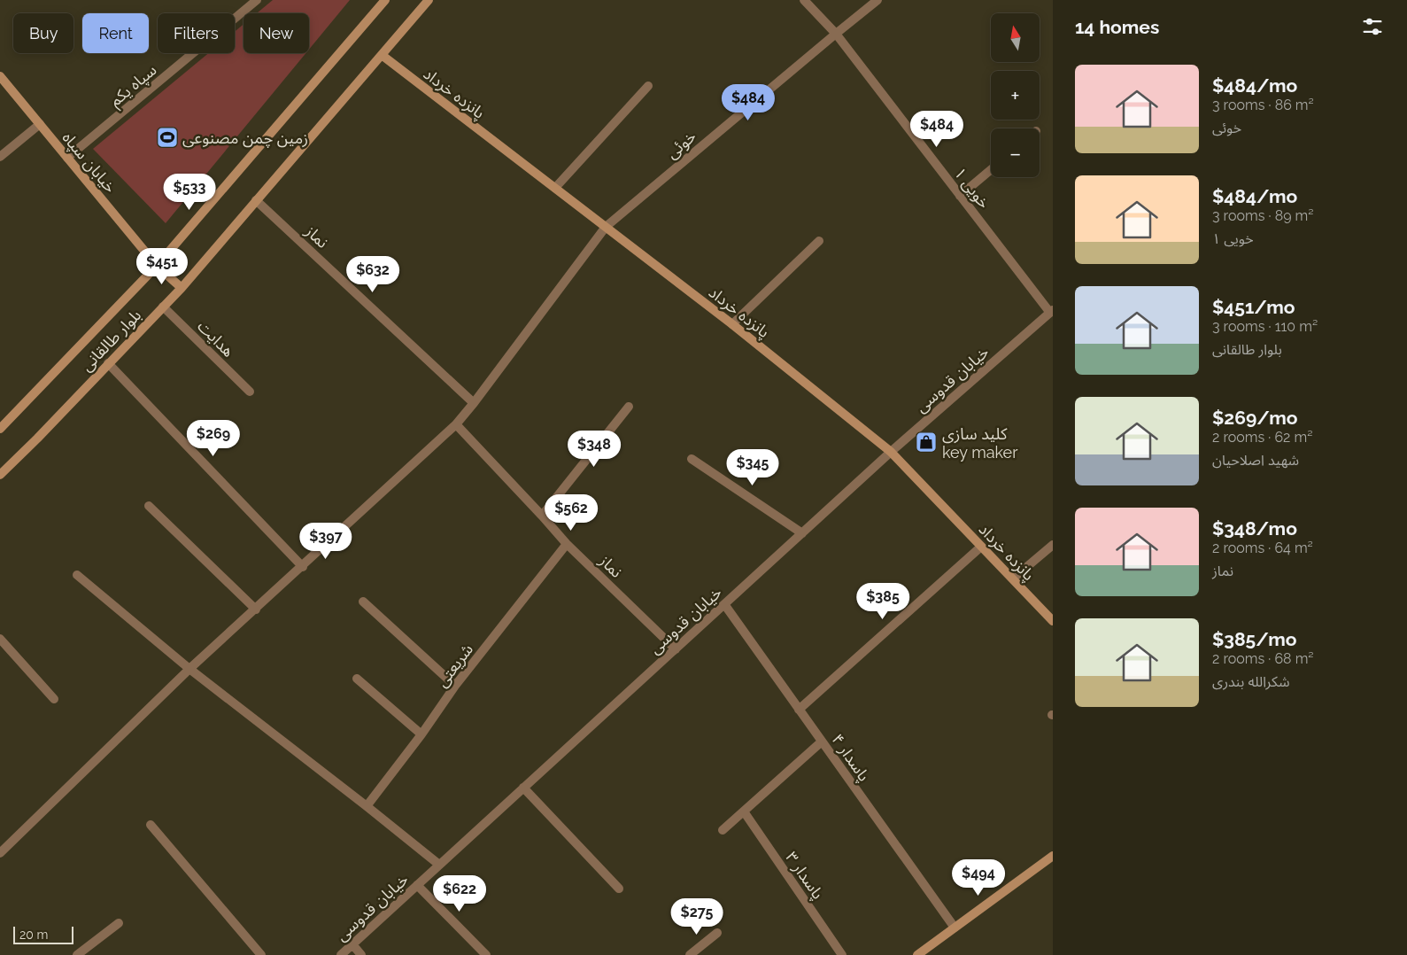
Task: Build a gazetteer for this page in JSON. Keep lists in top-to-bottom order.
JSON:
{
  "streets": {
    "main road": ["پانزده خرداد", "خیابان سپاه", "بلوار طالقانی"],
    "street": [
      "سپاه یکم",
      "خوئی",
      "خویی ۱",
      "نماز",
      "هدایت",
      "خیابان قدوسی",
      "شریعتی",
      "پاسدار ۴",
      "پاسدار ۳"
    ]
  },
  "crossings": [
    ["سپاه یکم", "خیابان سپاه"],
    ["پانزده خرداد", "خوئی"],
    ["پانزده خرداد", "بلوار طالقانی"],
    ["پانزده خرداد", "خیابان قدوسی"],
    ["خوئی", "خویی ۱"],
    ["خوئی", "نماز"],
    ["خیابان سپاه", "بلوار طالقانی"],
    ["خویی ۱", "خیابان قدوسی"],
    ["نماز", "بلوار طالقانی"],
    ["نماز", "خیابان قدوسی"],
    ["نماز", "شریعتی"],
    ["هدایت", "بلوار طالقانی"],
    ["خیابان قدوسی", "پاسدار ۴"]
  ],
  "places": {
    "sports": ["زمین چمن مصنوعی"],
    "shop": ["کلید سازی key maker"]
  },
  "scale_bar": "20 m",
  "north": "top",
  "page": {
    "heading": "14 homes",
    "map_buttons": ["+", "−"],
    "chip": [
      "Buy",
      "Rent",
      "Filters",
      "New"
    ],
    "list": [
      {
        "name": "$484/mo",
        "note": "3 rooms · 86 m² · خوئی"
      },
      {
        "name": "$484/mo",
        "note": "3 rooms · 89 m² · خویی ۱"
      },
      {
        "name": "$451/mo",
        "note": "3 rooms · 110 m² · بلوار طالقانی"
      },
      {
        "name": "$269/mo",
        "note": "2 rooms · 62 m² · شهید اصلاحیان"
      },
      {
        "name": "$348/mo",
        "note": "2 rooms · 64 m² · نماز"
      },
      {
        "name": "$385/mo",
        "note": "2 rooms · 68 m² · شکرالله بندری"
      }
    ],
    "price": [
      "$484",
      "$484",
      "$533",
      "$451",
      "$632",
      "$269",
      "$348",
      "$345",
      "$562",
      "$397",
      "$385",
      "$494",
      "$622",
      "$275"
    ],
    "scale": "20 m"
  }
}
